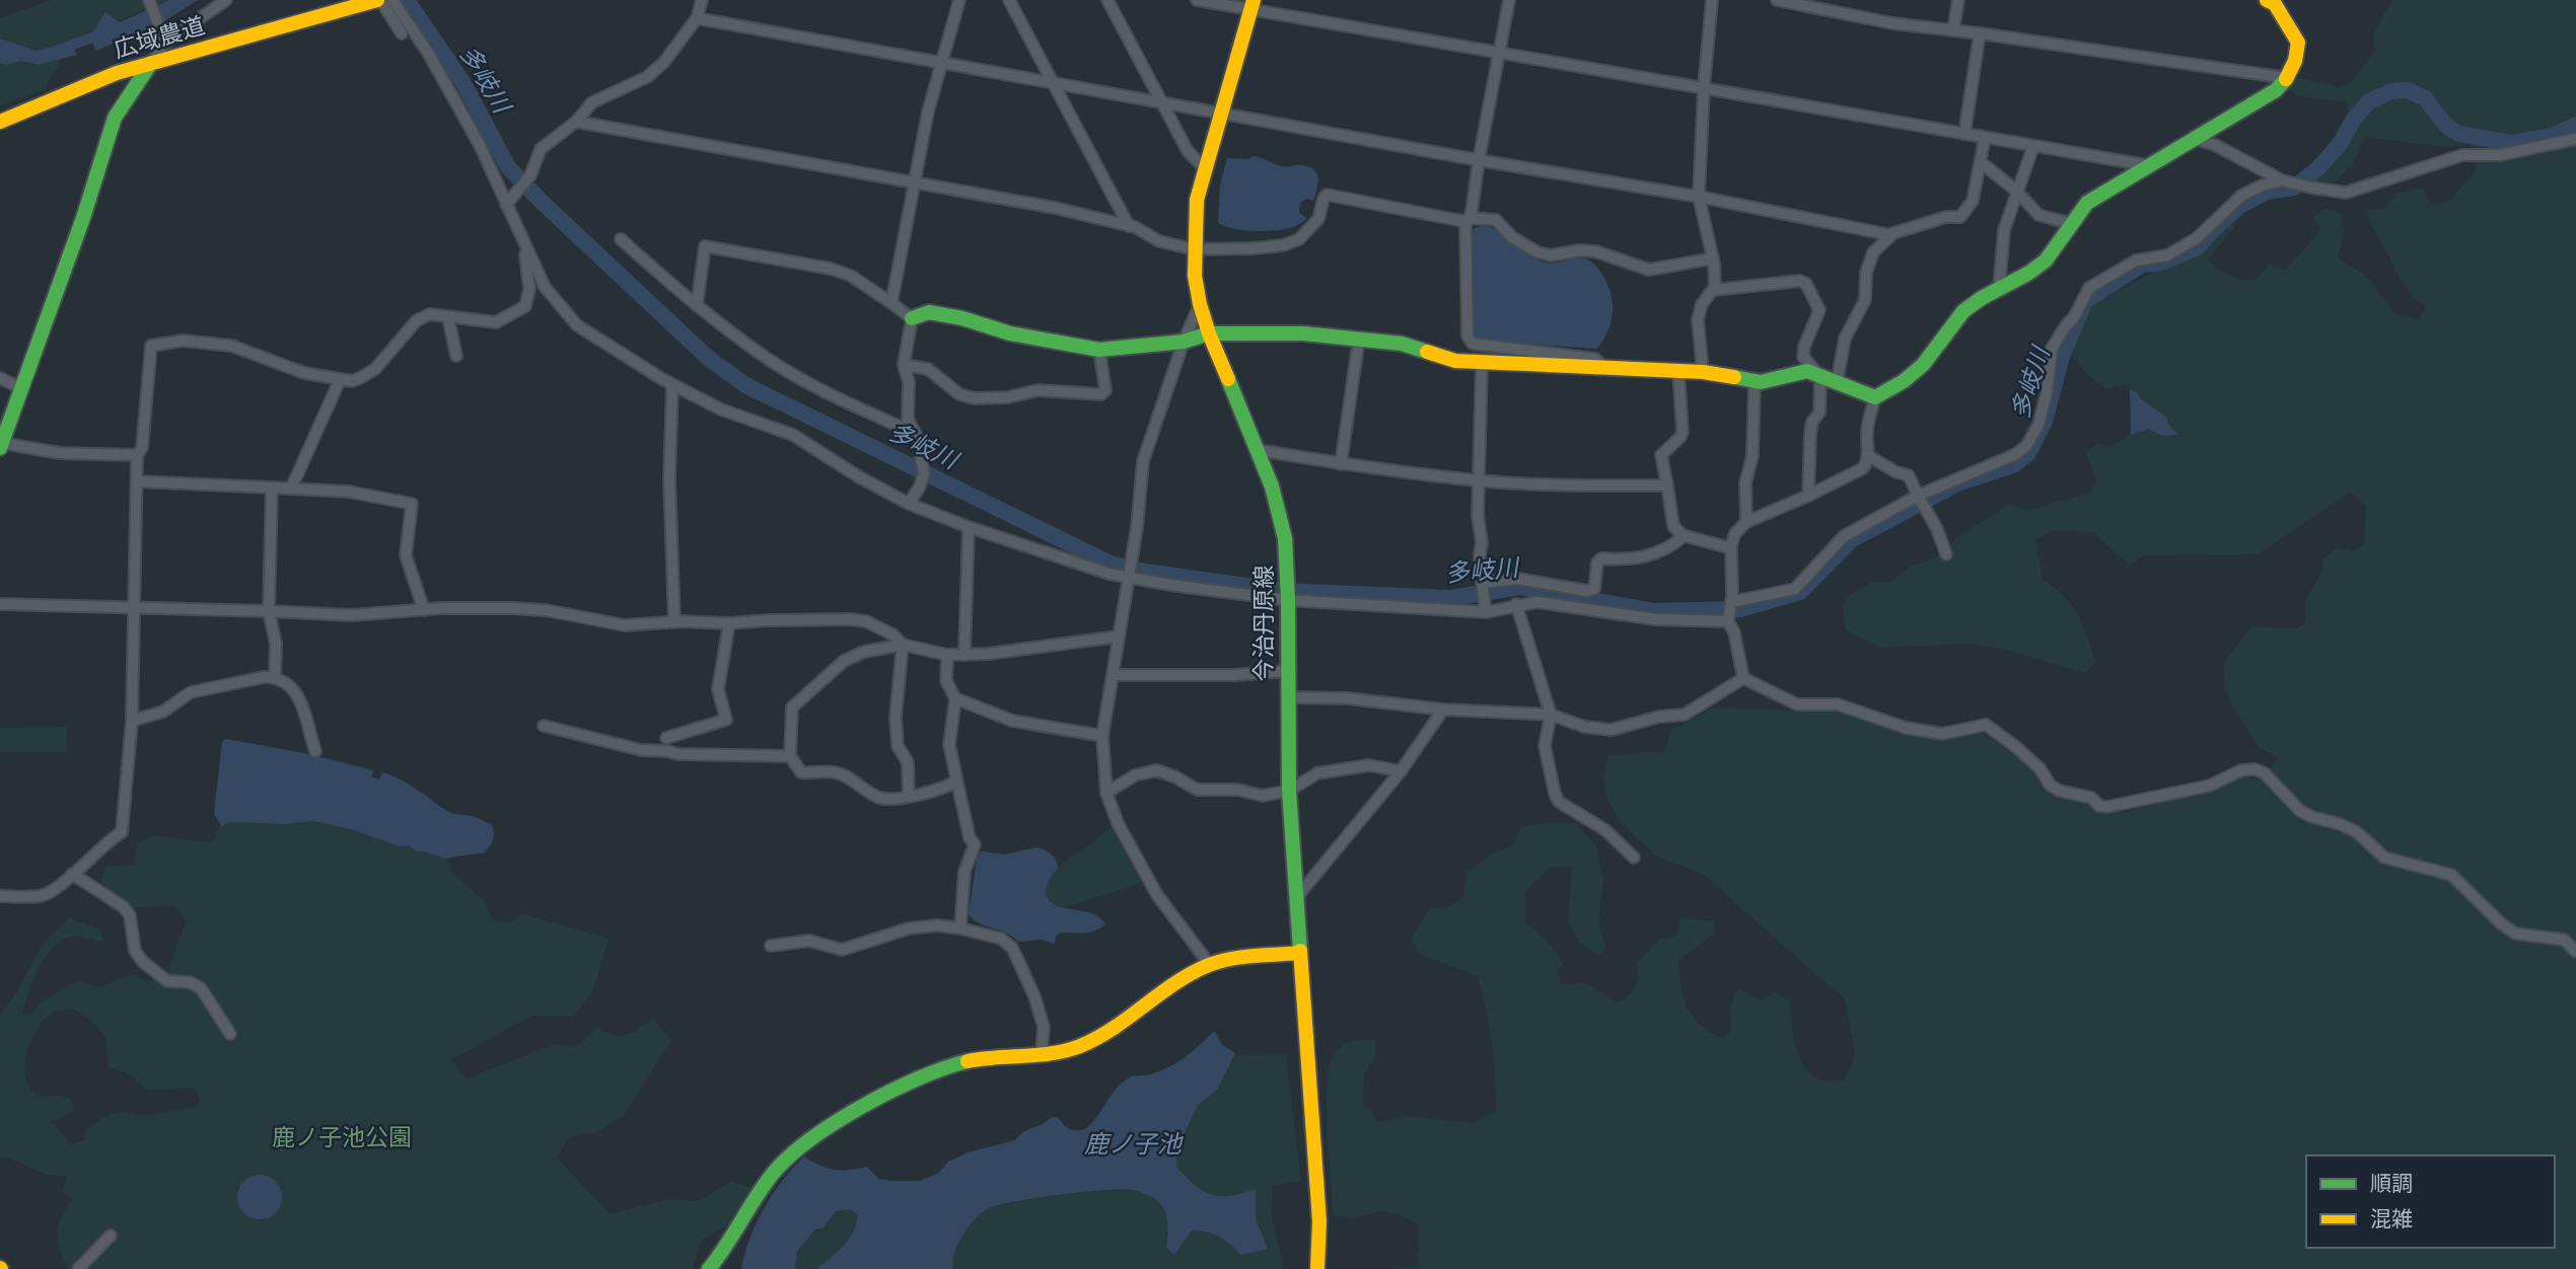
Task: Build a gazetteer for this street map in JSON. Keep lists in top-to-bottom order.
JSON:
{
  "streets": {
    "street": ["広域農道", "今治丹原線"]
  },
  "water": ["多岐川", "鹿ノ子池"],
  "parks": ["鹿ノ子池公園"],
  "legend": ["順調", "混雑"]
}
